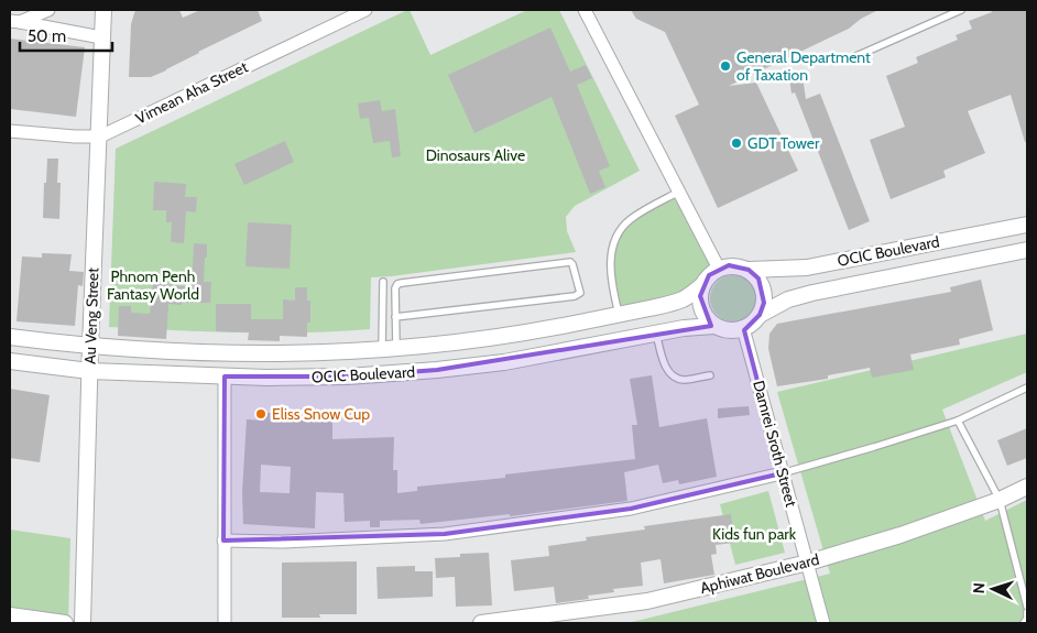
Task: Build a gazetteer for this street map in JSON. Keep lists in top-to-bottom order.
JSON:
{
  "streets": {
    "street": [
      "Vimean Aha Street",
      "OCIC Boulevard",
      "Au Veng Street",
      "Damrei Sroth Street",
      "Aphiwat Boulevard"
    ]
  },
  "crossings": [
    ["Vimean Aha Street", "Au Veng Street"],
    ["OCIC Boulevard", "Au Veng Street"],
    ["OCIC Boulevard", "Damrei Sroth Street"],
    ["Damrei Sroth Street", "Aphiwat Boulevard"]
  ],
  "parks": ["Dinosaurs Alive", "Phnom Penh Fantasy World", "Kids fun park"],
  "places": ["General Department of Taxation", "GDT Tower", "Eliss Snow Cup"],
  "scale_bar": "50 m",
  "north": "left"
}
